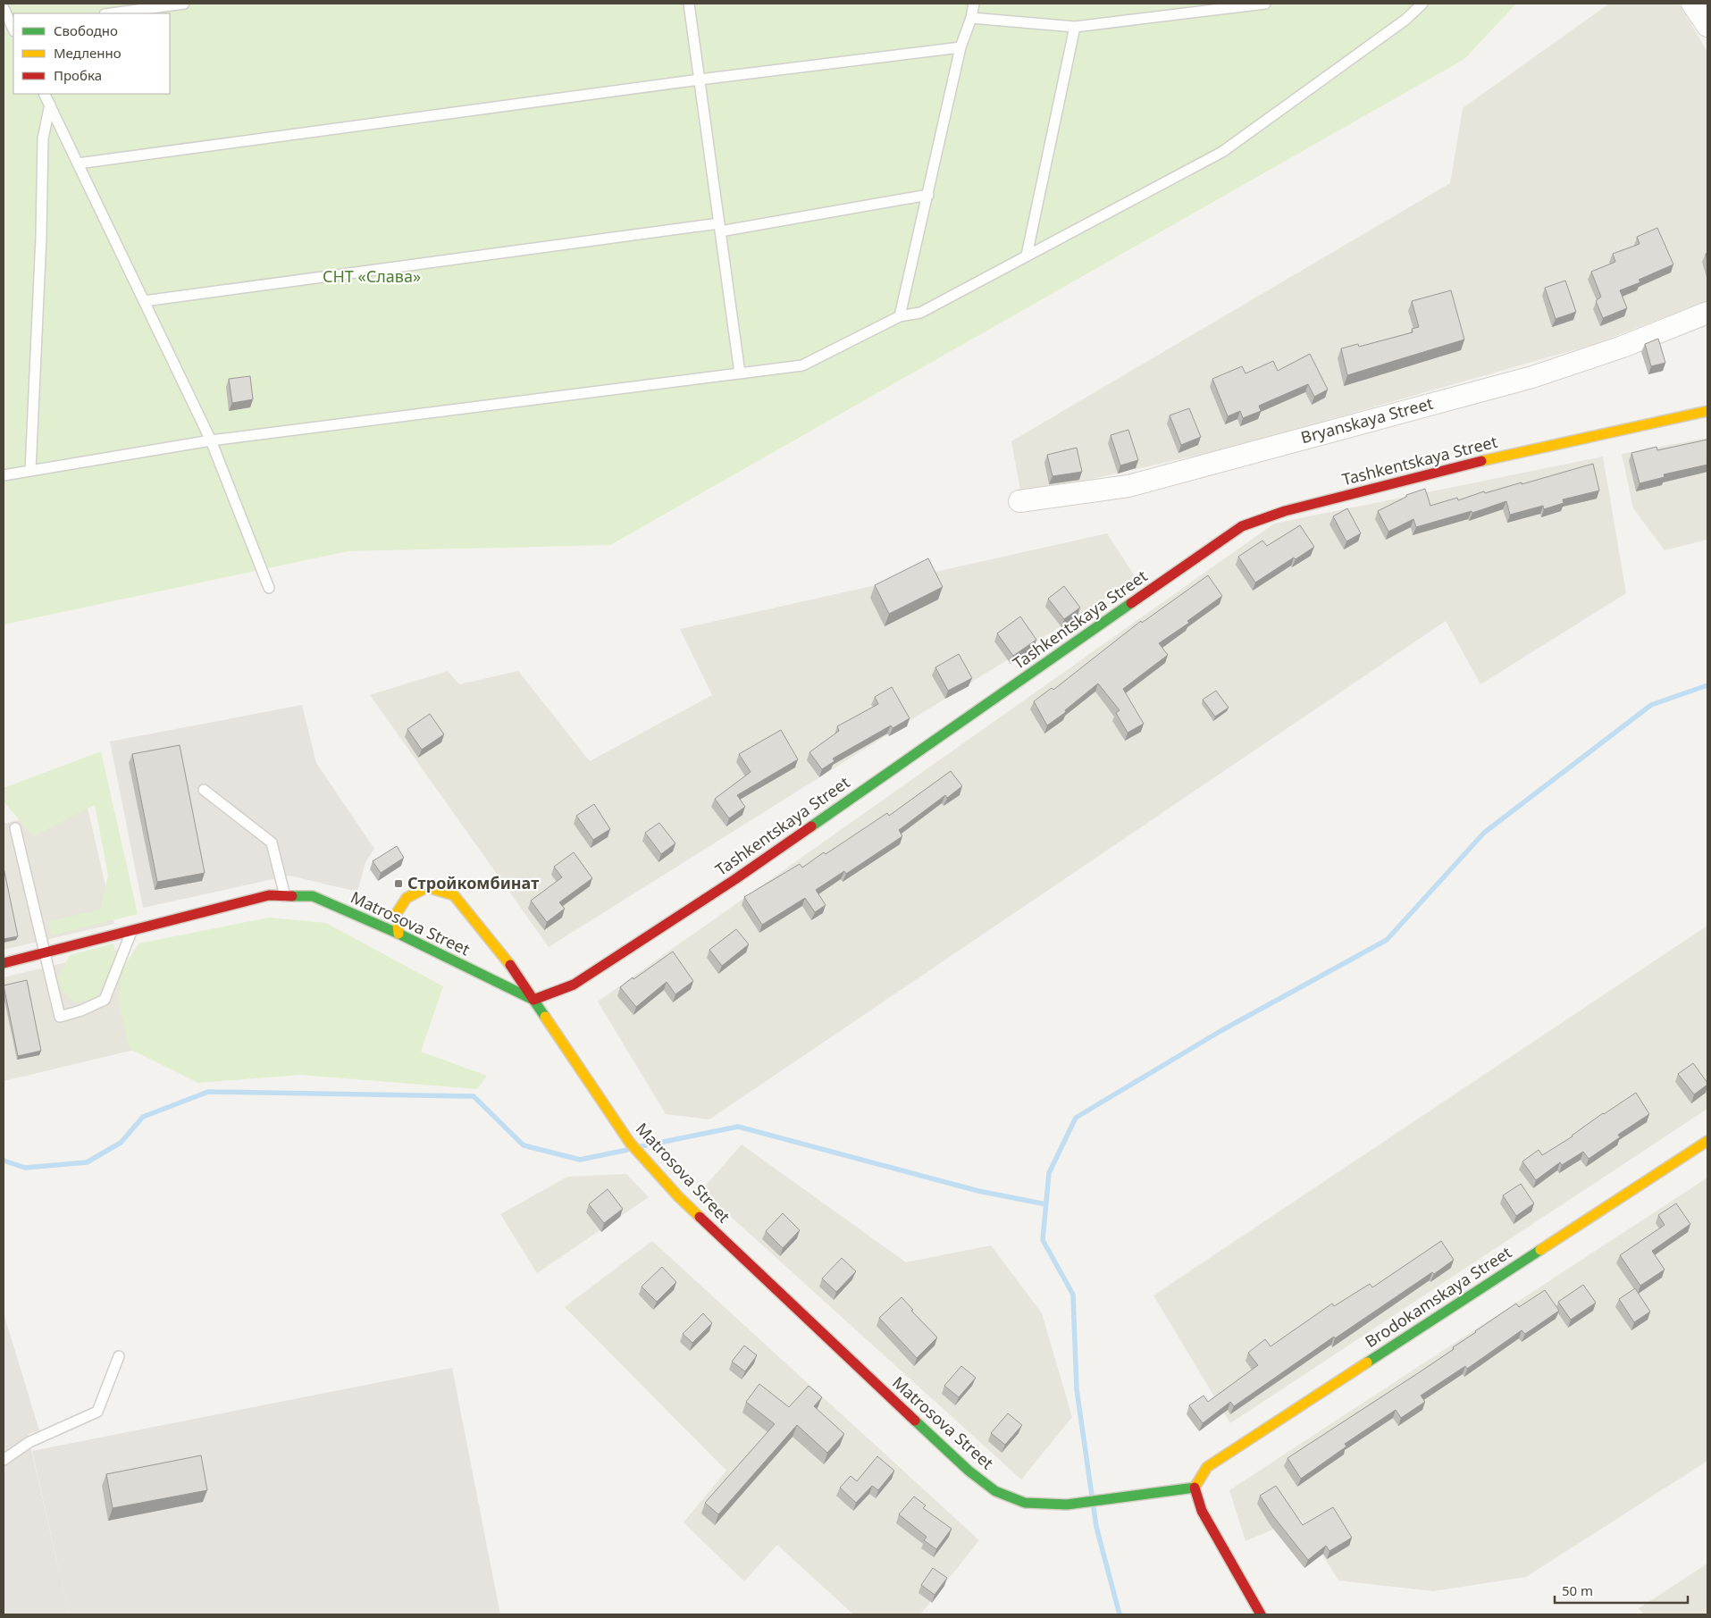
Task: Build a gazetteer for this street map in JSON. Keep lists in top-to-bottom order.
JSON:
{
  "streets": {
    "street": [
      "Bryanskaya Street",
      "Tashkentskaya Street",
      "Matrosova Street",
      "Brodokamskaya Street"
    ]
  },
  "crossings": [
    ["Tashkentskaya Street", "Matrosova Street"],
    ["Matrosova Street", "Brodokamskaya Street"]
  ],
  "parks": ["СНТ «Слава»"],
  "places": {
    "transit": ["Стройкомбинат"]
  },
  "legend": ["Свободно", "Медленно", "Пробка"],
  "scale_bar": "50 m"
}
